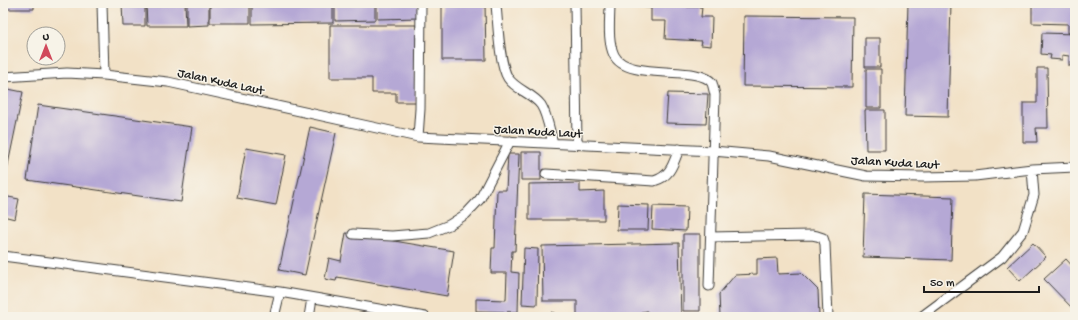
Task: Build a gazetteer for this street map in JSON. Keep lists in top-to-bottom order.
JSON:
{
  "streets": {
    "lane": ["Jalan Kuda Laut"]
  },
  "scale_bar": "50 m",
  "north": "top"
}
